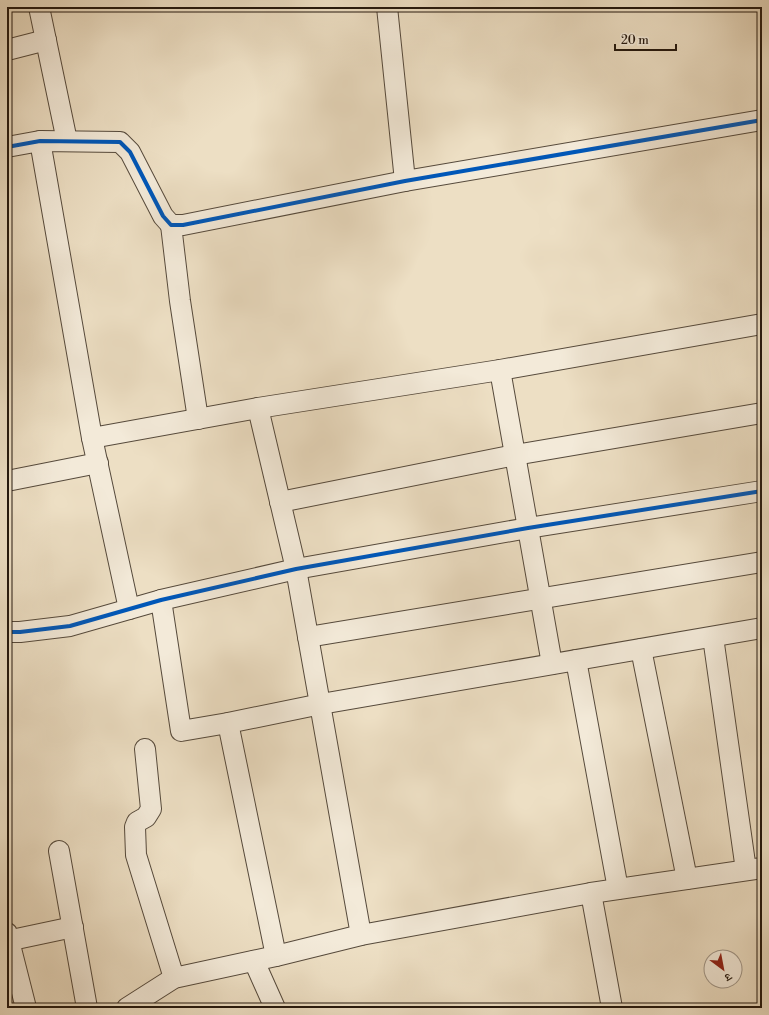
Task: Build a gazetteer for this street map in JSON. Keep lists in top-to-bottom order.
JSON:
{
  "scale_bar": "20 m",
  "north": "bottom right"
}
